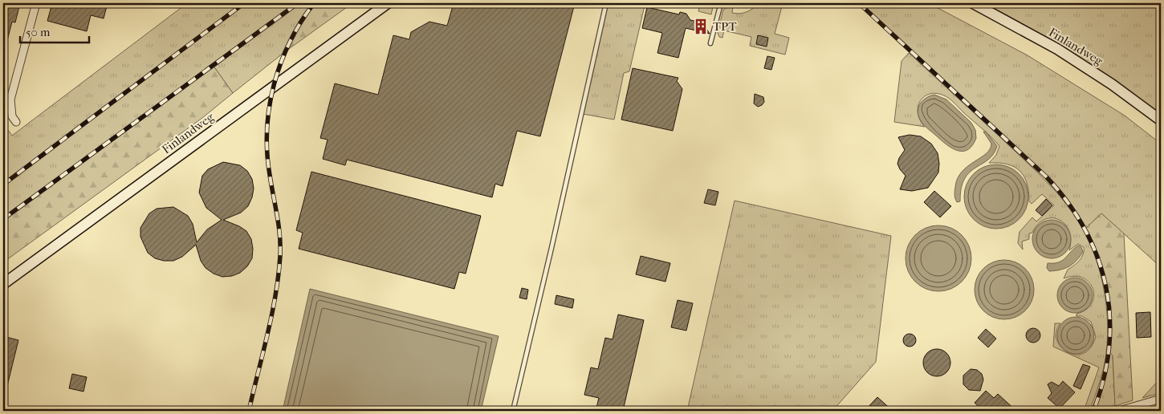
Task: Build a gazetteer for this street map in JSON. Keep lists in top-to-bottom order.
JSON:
{
  "streets": {
    "street": ["Finlandweg"]
  },
  "places": {
    "building": ["TPT"]
  },
  "scale_bar": "50 m"
}
